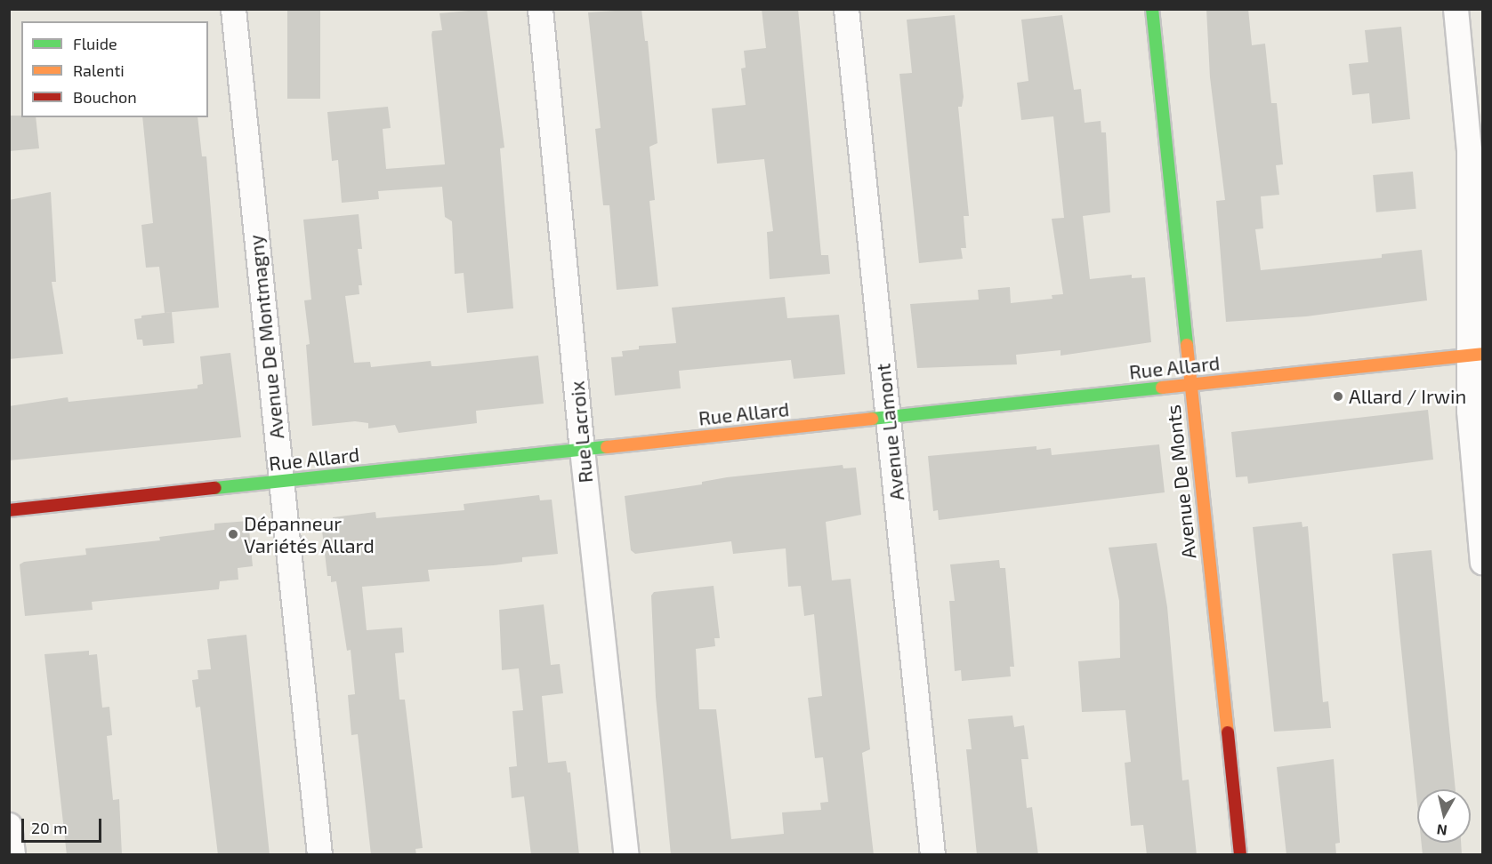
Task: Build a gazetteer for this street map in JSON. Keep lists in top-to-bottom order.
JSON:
{
  "streets": {
    "street": [
      "Avenue De Montmagny",
      "Rue Allard",
      "Rue Lacroix",
      "Avenue Lamont",
      "Avenue De Monts"
    ]
  },
  "crossings": [
    ["Avenue De Montmagny", "Rue Allard"],
    ["Rue Allard", "Rue Lacroix"],
    ["Rue Allard", "Avenue Lamont"],
    ["Rue Allard", "Avenue De Monts"]
  ],
  "places": ["Allard / Irwin", "Dépanneur Variétés Allard"],
  "legend": ["Fluide", "Ralenti", "Bouchon"],
  "scale_bar": "20 m",
  "north": "bottom"
}
